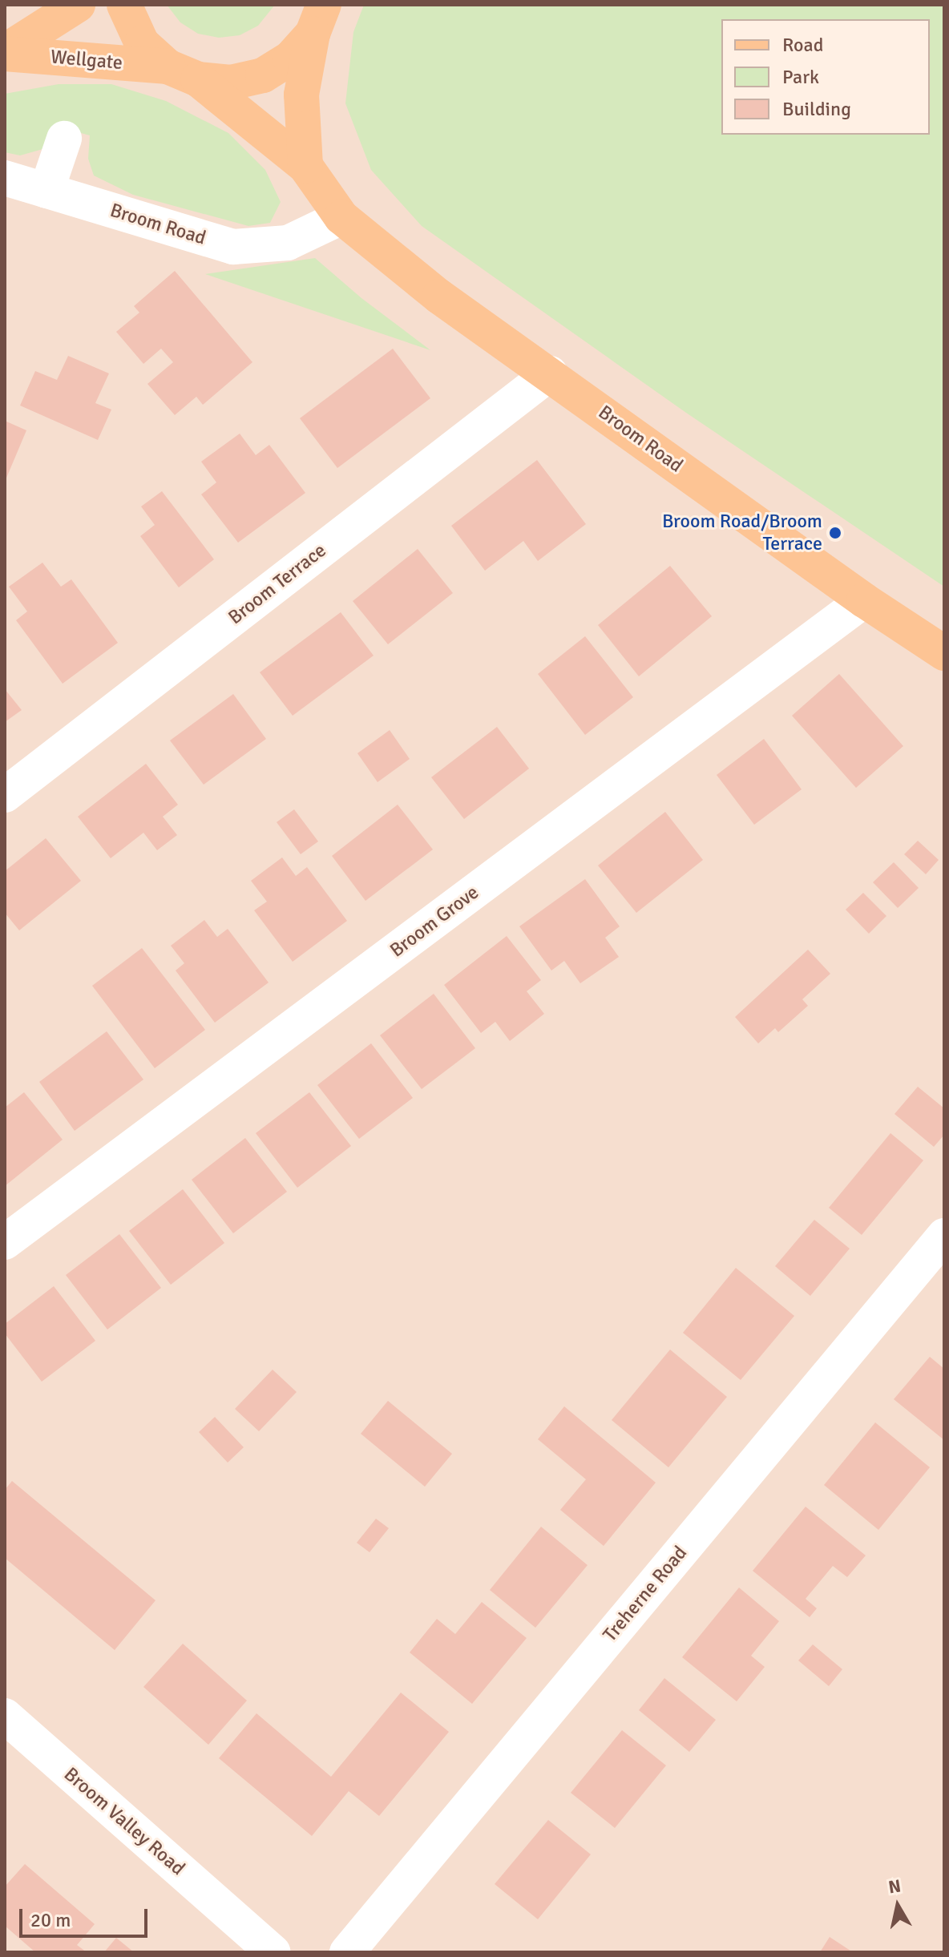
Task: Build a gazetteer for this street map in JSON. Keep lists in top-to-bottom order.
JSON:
{
  "streets": {
    "main road": ["Wellgate", "Broom Road"],
    "street": [
      "Broom Terrace",
      "Broom Grove",
      "Treherne Road",
      "Broom Valley Road"
    ]
  },
  "crossings": [
    ["Wellgate", "Broom Road"],
    ["Broom Road", "Broom Terrace"],
    ["Broom Road", "Broom Grove"]
  ],
  "places": ["Broom Road/Broom Terrace"],
  "legend": ["Road", "Park", "Building"],
  "scale_bar": "20 m",
  "north": "top"
}
